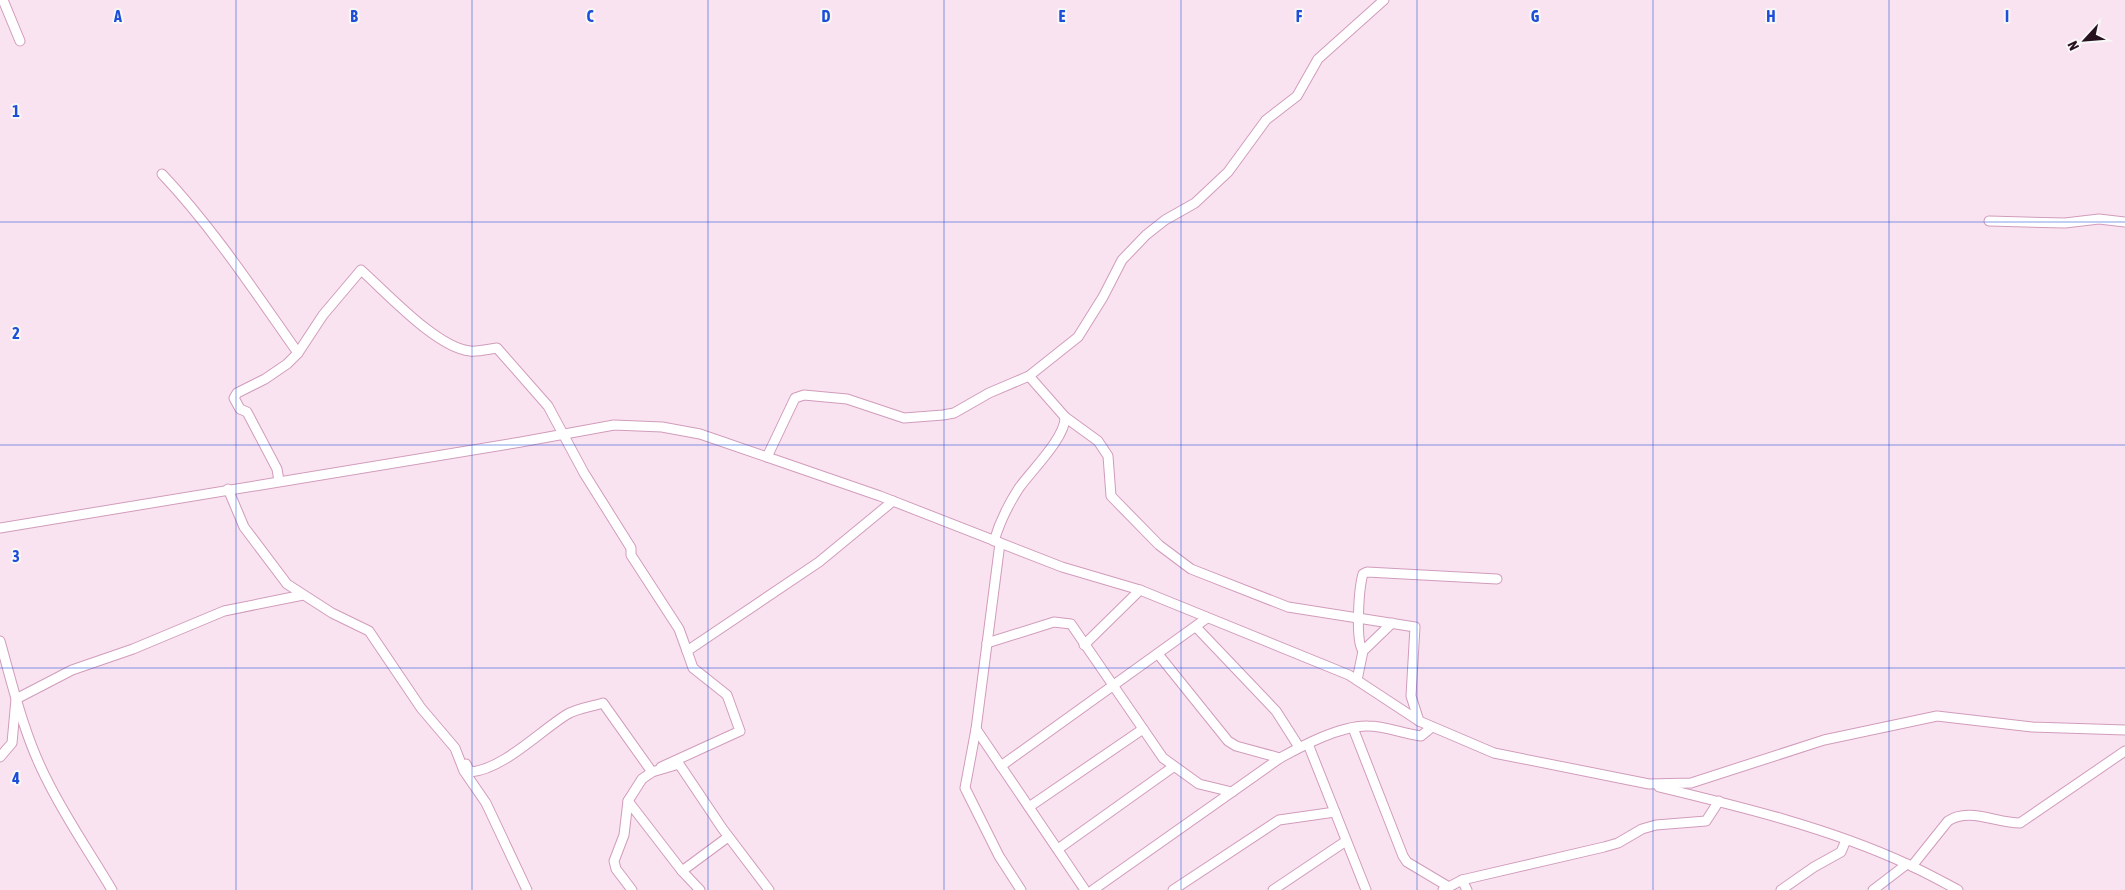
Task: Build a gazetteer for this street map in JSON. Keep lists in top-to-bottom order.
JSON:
{
  "north": "bottom left",
  "grid": {
    "columns": [
      "A",
      "B",
      "C",
      "D",
      "E",
      "F",
      "G",
      "H",
      "I"
    ],
    "rows": [
      "1",
      "2",
      "3",
      "4"
    ]
  }
}
